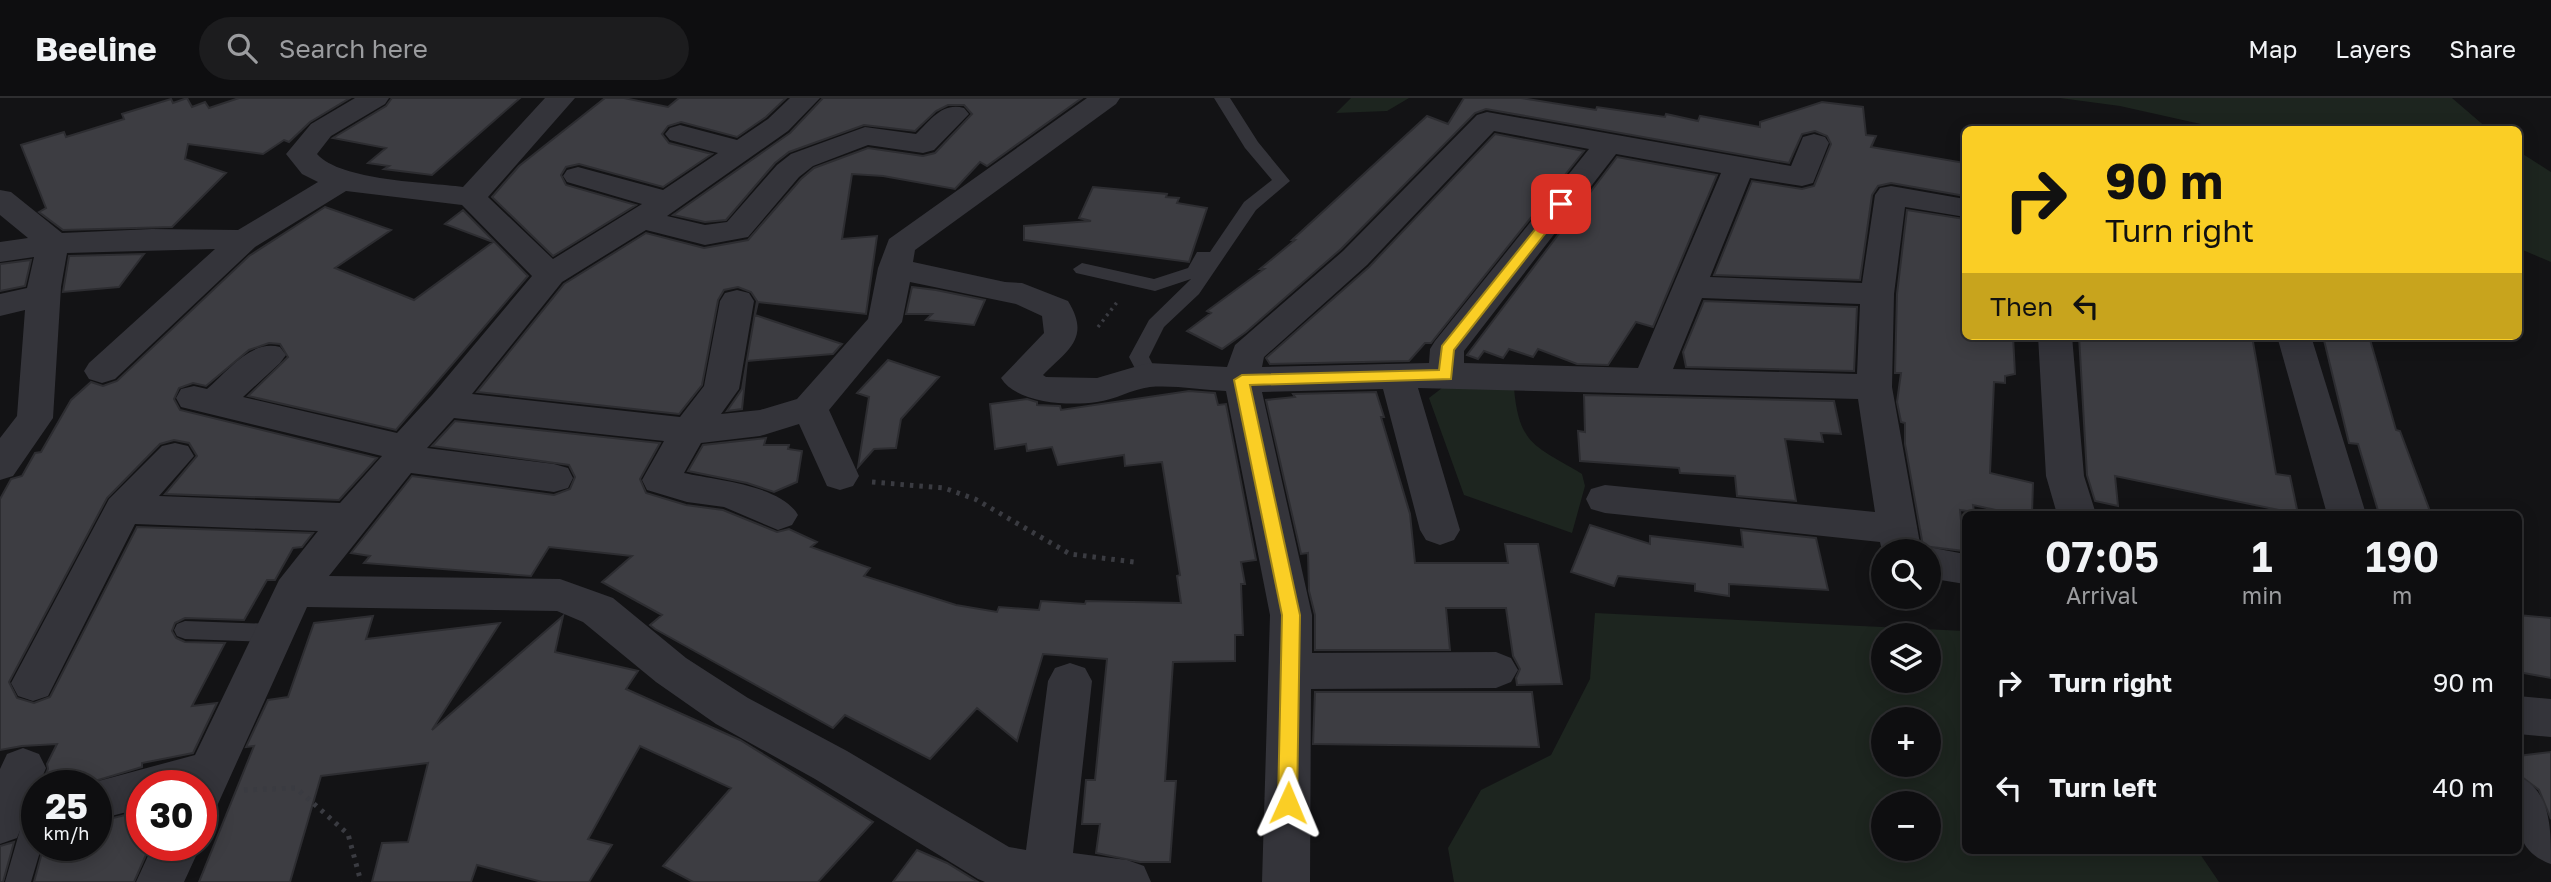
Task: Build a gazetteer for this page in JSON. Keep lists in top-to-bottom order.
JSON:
{
  "page": {
    "header": "Beeline",
    "search": "Search here",
    "nav": ["Map", "Layers", "Share"],
    "turn": ["90 m", "Turn right"],
    "then": "Then",
    "eta": [
      "07:05",
      "Arrival",
      "1",
      "min",
      "190",
      "m"
    ],
    "map_buttons": ["+", "−"],
    "list": [
      {
        "name": "Turn right",
        "value": "90 m"
      },
      {
        "name": "Turn left",
        "value": "40 m"
      }
    ],
    "speed": "25 km/h",
    "limit": "30"
  }
}
